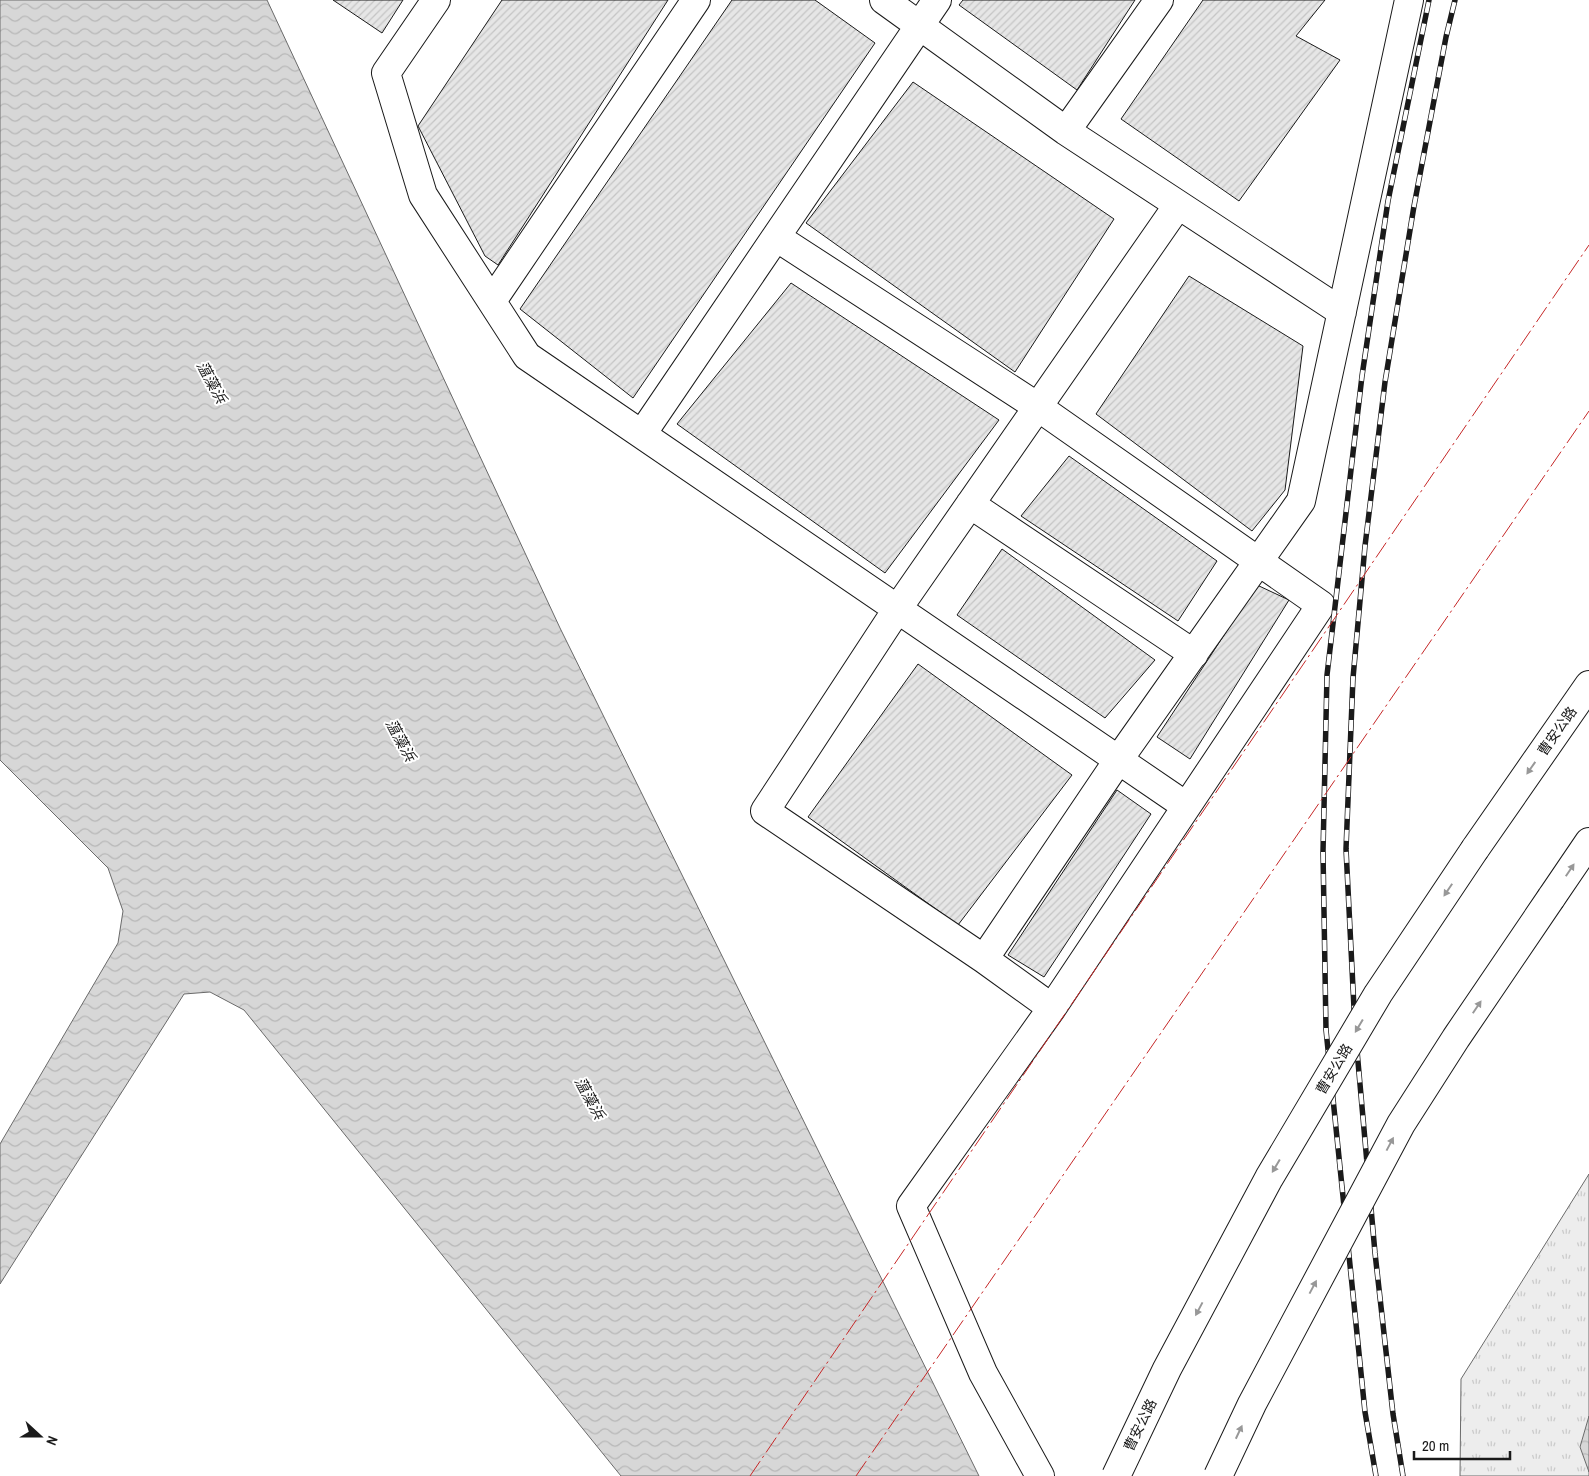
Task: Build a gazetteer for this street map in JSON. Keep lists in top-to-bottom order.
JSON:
{
  "streets": {
    "main road": ["曹安公路"]
  },
  "water": ["蕰藻浜"],
  "scale_bar": "20 m",
  "north": "right"
}
